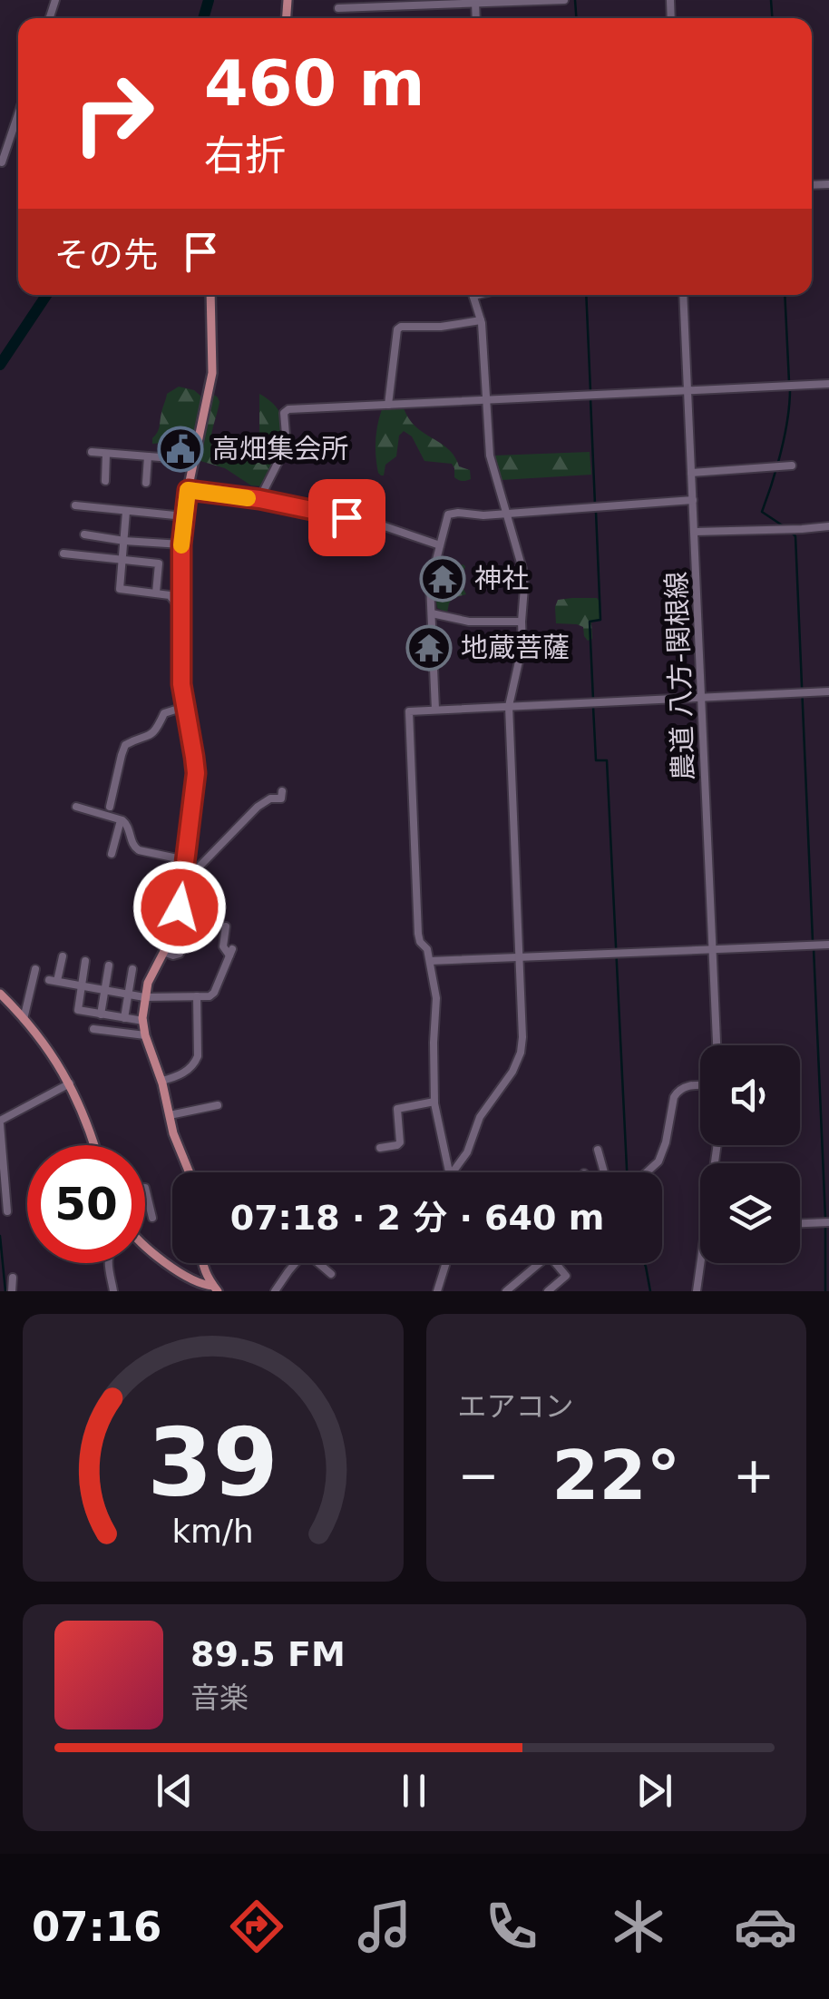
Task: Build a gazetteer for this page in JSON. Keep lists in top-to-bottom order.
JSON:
{
  "streets": {
    "street": ["農道 八方-関根線"]
  },
  "places": {
    "public building": ["高畑集会所"],
    "temple": ["神社", "地蔵菩薩"]
  },
  "page": {
    "turn": ["460 m", "右折"],
    "then": "その先",
    "limit": "50",
    "trip": "07:18 · 2 分 · 640 m",
    "tile": "エアコン",
    "heat": ["−", "22°", "+"],
    "song": ["89.5 FM", "音楽"],
    "tabs": "07:16",
    "gauge": ["39", "km/h"]
  }
}
